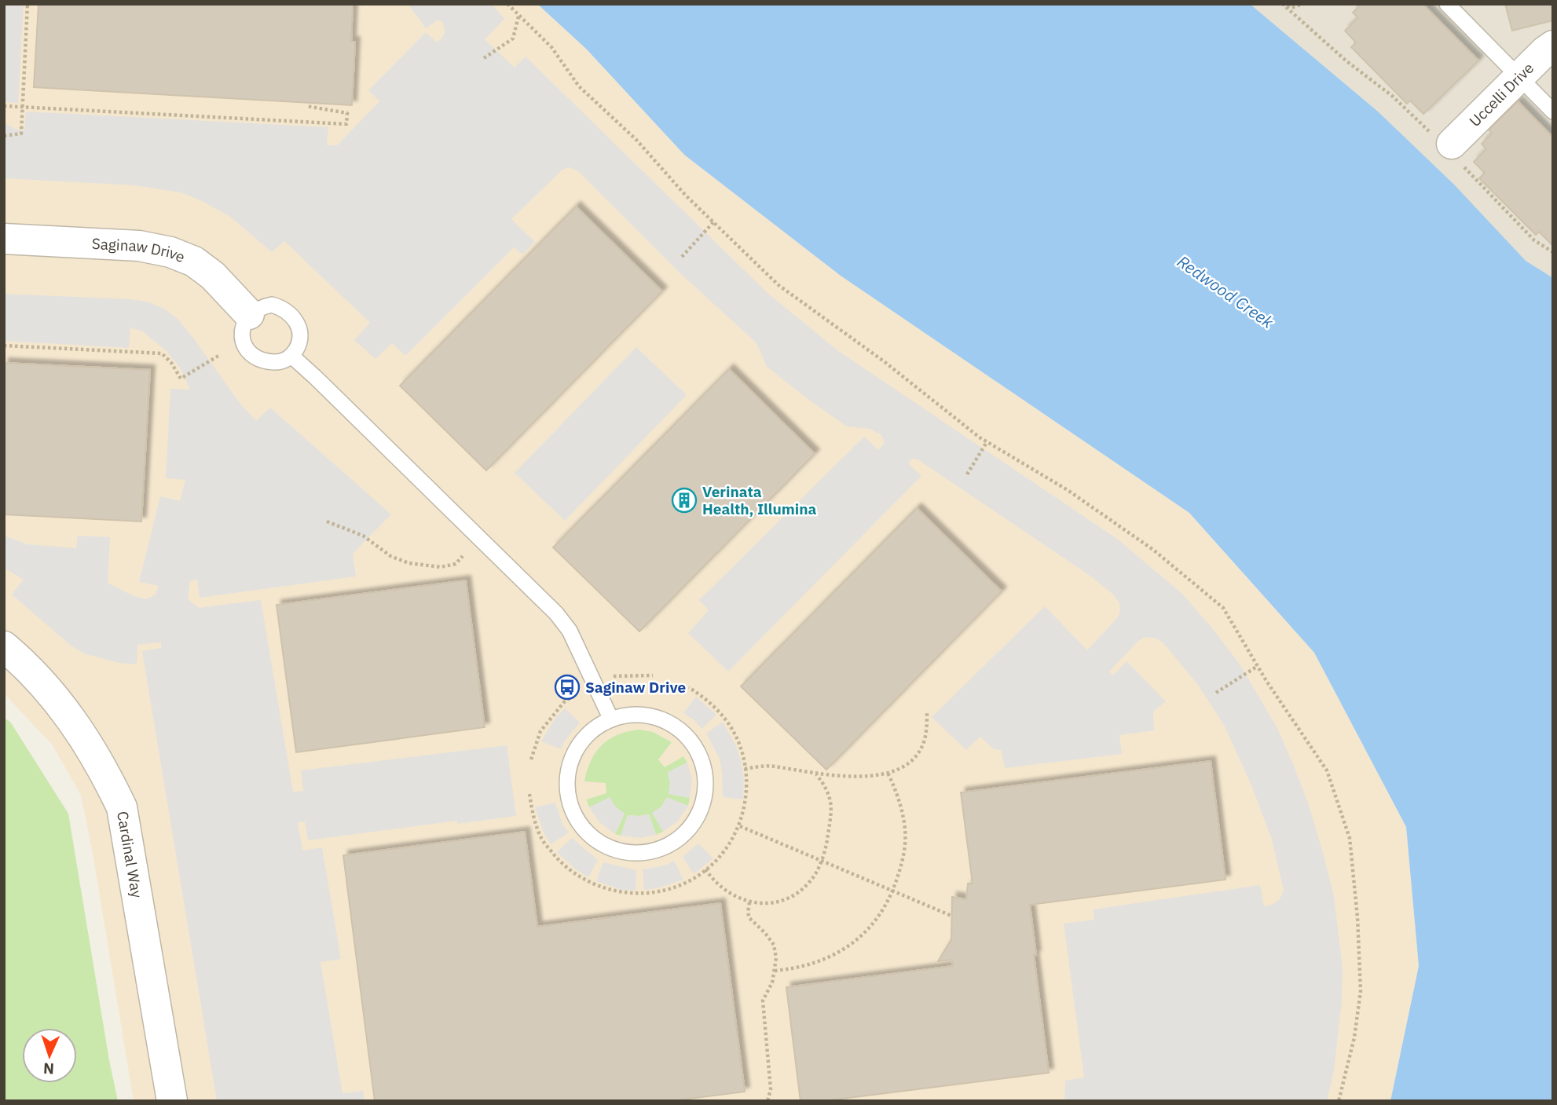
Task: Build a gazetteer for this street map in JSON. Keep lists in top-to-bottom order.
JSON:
{
  "streets": {
    "street": ["Uccelli Drive", "Saginaw Drive", "Cardinal Way"]
  },
  "water": ["Redwood Creek"],
  "places": {
    "building": ["Verinata Health, Illumina"],
    "bus stop": ["Saginaw Drive"]
  },
  "north": "bottom"
}
